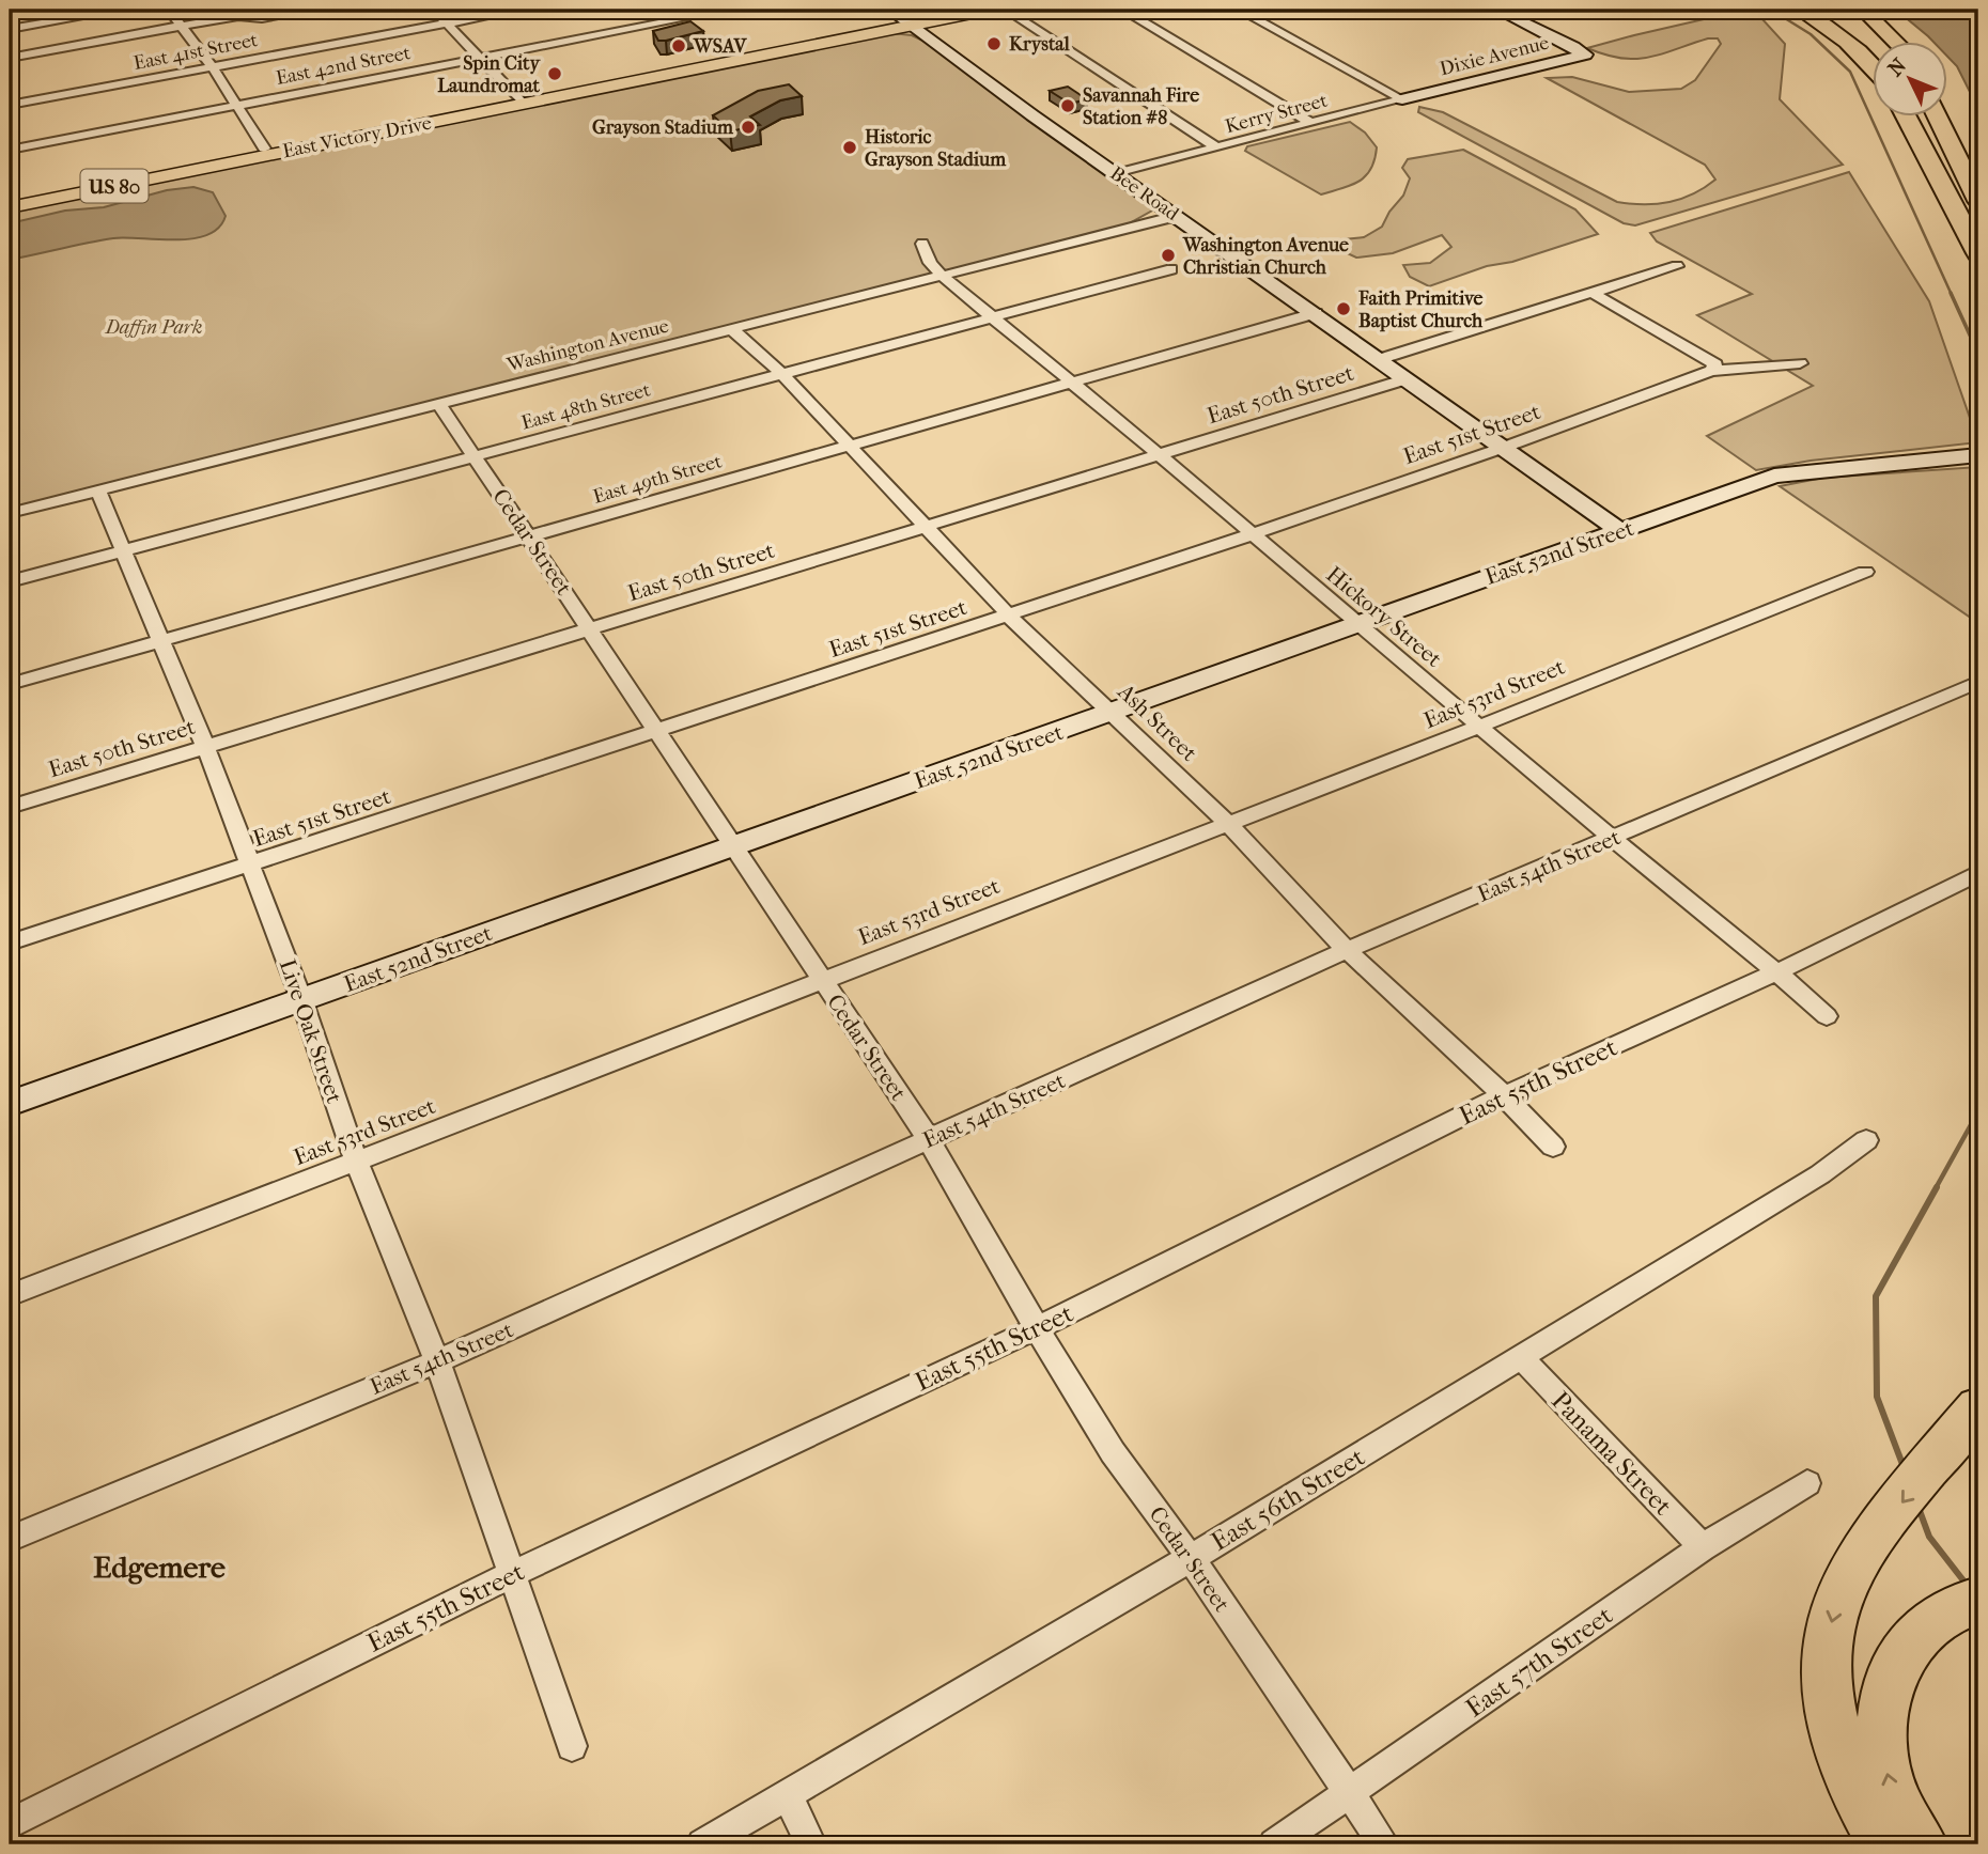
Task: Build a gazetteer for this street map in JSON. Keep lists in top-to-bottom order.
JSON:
{
  "streets": {
    "main road": [
      "Dixie Avenue",
      "East Victory Drive",
      "US 80",
      "Bee Road",
      "East 52nd Street"
    ],
    "street": [
      "East 41st Street",
      "East 42nd Street",
      "Kerry Street",
      "Washington Avenue",
      "East 50th Street",
      "East 48th Street",
      "East 51st Street",
      "East 49th Street",
      "Cedar Street",
      "Hickory Street",
      "East 53rd Street",
      "Ash Street",
      "East 54th Street",
      "Live Oak Street",
      "East 55th Street",
      "Panama Street",
      "East 56th Street",
      "East 57th Street"
    ]
  },
  "crossings": [
    ["Dixie Avenue", "Kerry Street"],
    ["Kerry Street", "Bee Road"],
    ["East Victory Drive", "Bee Road"],
    ["Bee Road", "Washington Avenue"],
    ["Bee Road", "East 50th Street"],
    ["Bee Road", "East 51st Street"],
    ["Bee Road", "East 49th Street"],
    ["Bee Road", "East 52nd Street"],
    ["Washington Avenue", "Cedar Street"],
    ["Washington Avenue", "Hickory Street"],
    ["Washington Avenue", "Ash Street"],
    ["Washington Avenue", "Live Oak Street"],
    ["East 50th Street", "Cedar Street"],
    ["East 50th Street", "Hickory Street"],
    ["East 50th Street", "Ash Street"],
    ["East 50th Street", "Live Oak Street"],
    ["East 48th Street", "Cedar Street"],
    ["East 48th Street", "Hickory Street"],
    ["East 48th Street", "Ash Street"],
    ["East 48th Street", "Live Oak Street"],
    ["East 51st Street", "Cedar Street"],
    ["East 51st Street", "Hickory Street"],
    ["East 51st Street", "Ash Street"],
    ["East 51st Street", "Live Oak Street"],
    ["East 49th Street", "Cedar Street"],
    ["East 49th Street", "Hickory Street"],
    ["East 49th Street", "Ash Street"],
    ["East 49th Street", "Live Oak Street"],
    ["Cedar Street", "East 52nd Street"],
    ["Cedar Street", "East 53rd Street"],
    ["Cedar Street", "East 54th Street"],
    ["Cedar Street", "East 55th Street"],
    ["Cedar Street", "East 56th Street"],
    ["Cedar Street", "East 57th Street"],
    ["East 52nd Street", "Hickory Street"],
    ["East 52nd Street", "Ash Street"],
    ["East 52nd Street", "Live Oak Street"],
    ["Hickory Street", "East 53rd Street"],
    ["Hickory Street", "East 54th Street"],
    ["Hickory Street", "East 55th Street"],
    ["East 53rd Street", "Ash Street"],
    ["East 53rd Street", "Live Oak Street"],
    ["Ash Street", "East 54th Street"],
    ["Ash Street", "East 55th Street"],
    ["East 54th Street", "Live Oak Street"],
    ["Live Oak Street", "East 55th Street"],
    ["Panama Street", "East 56th Street"],
    ["Panama Street", "East 57th Street"]
  ],
  "districts": ["Edgemere"],
  "parks": ["Daffin Park"],
  "places": [
    "Krystal",
    "WSAV",
    "Spin City Laundromat",
    "Savannah Fire Station #8",
    "Grayson Stadium",
    "Historic Grayson Stadium",
    "Washington Avenue Christian Church",
    "Faith Primitive Baptist Church"
  ],
  "north": "top left"
}
